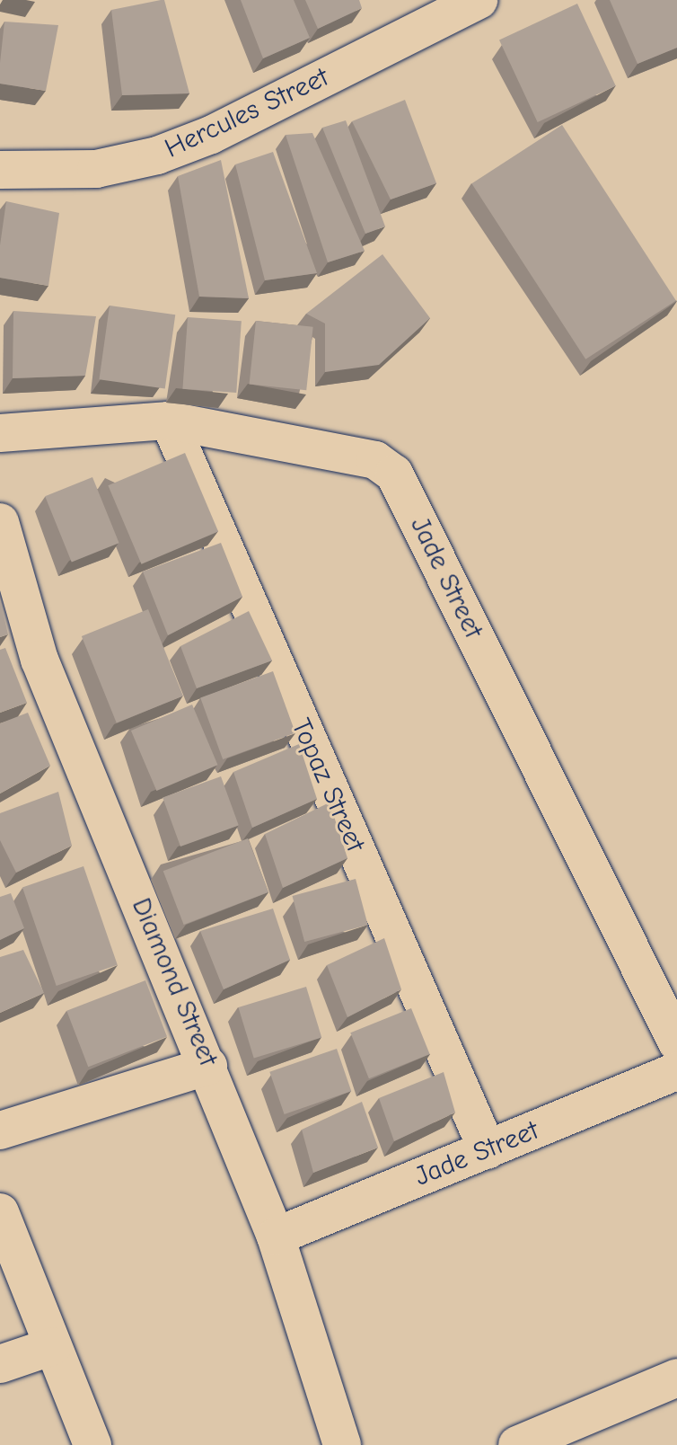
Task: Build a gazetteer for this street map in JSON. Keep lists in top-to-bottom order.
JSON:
{
  "streets": {
    "street": [
      "Hercules Street",
      "Jade Street",
      "Topaz Street",
      "Diamond Street"
    ]
  },
  "crossings": [
    ["Jade Street", "Topaz Street"],
    ["Jade Street", "Diamond Street"]
  ]
}
